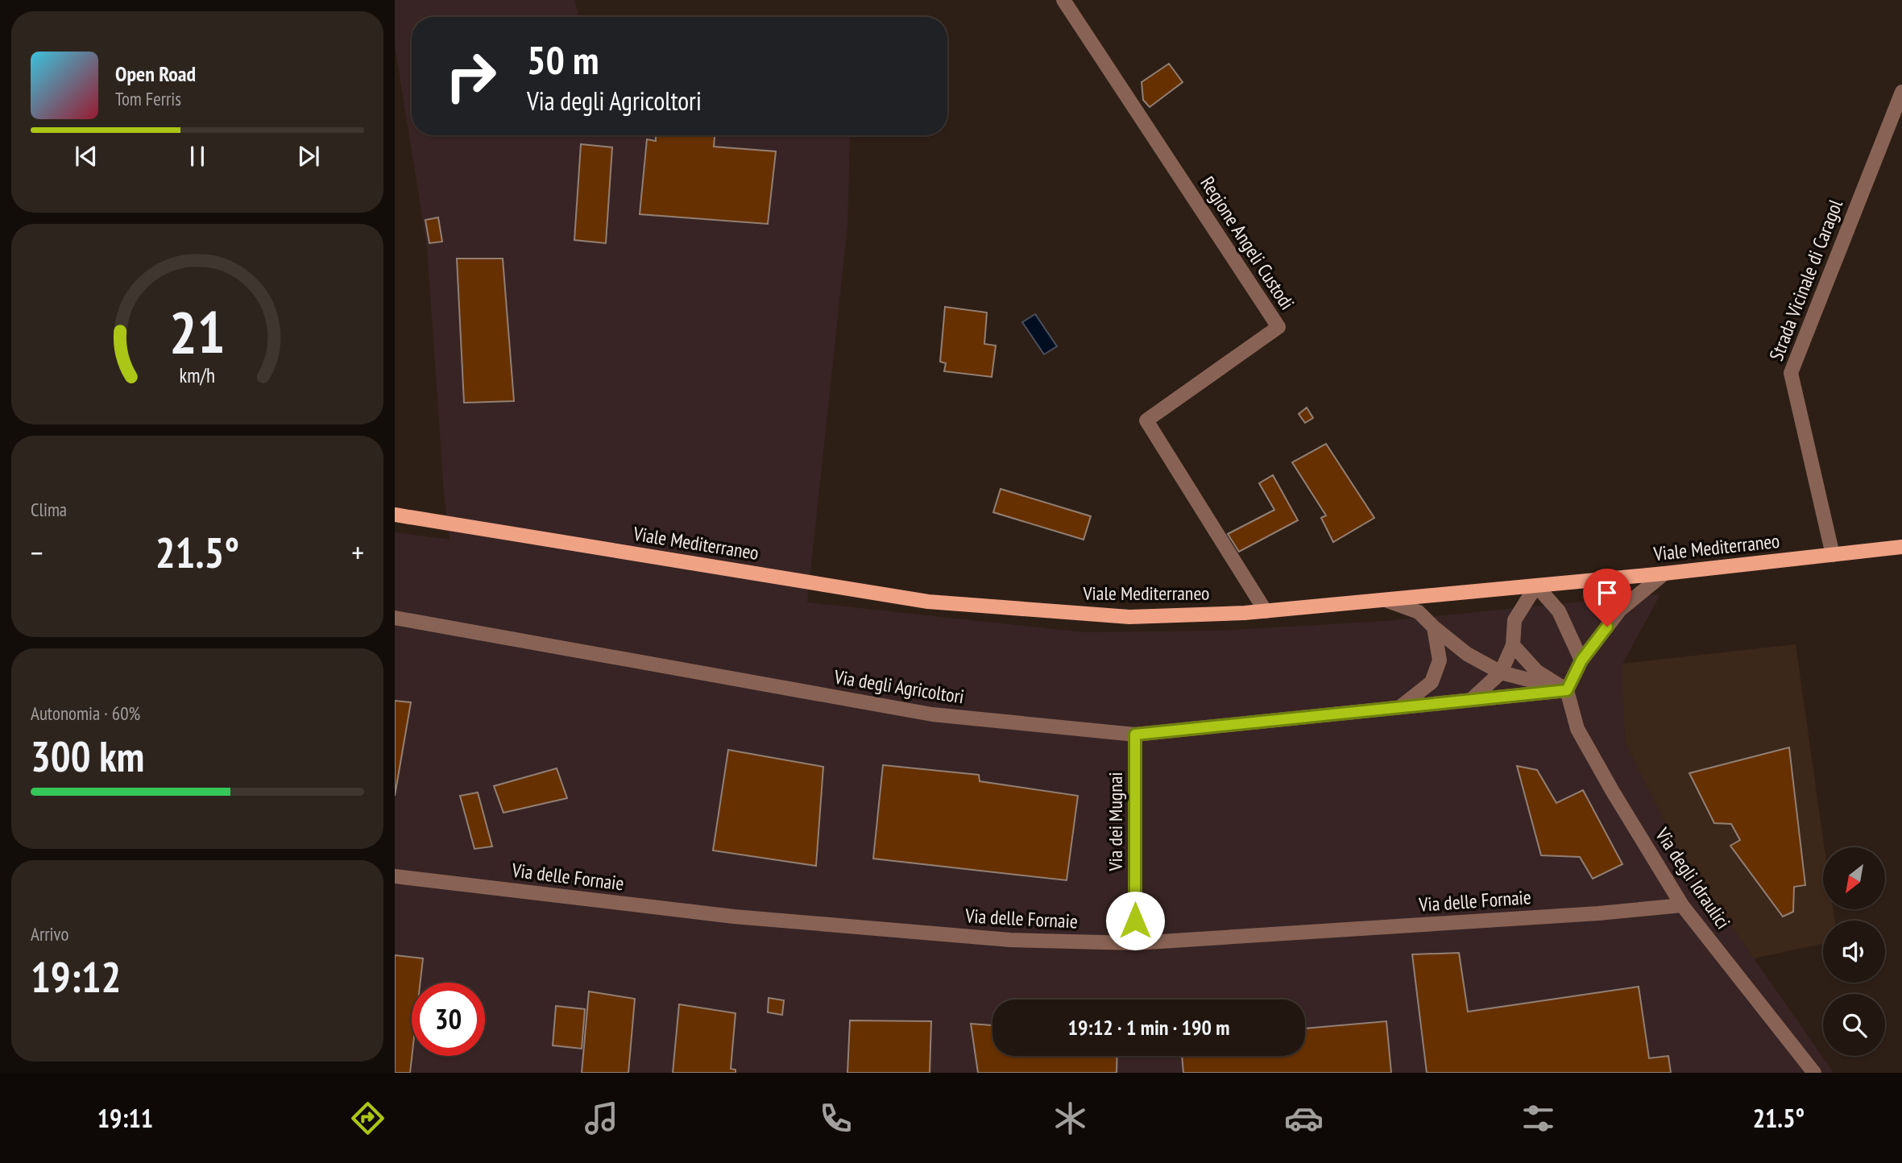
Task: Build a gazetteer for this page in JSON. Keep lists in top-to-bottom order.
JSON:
{
  "streets": {
    "main road": ["Viale Mediterraneo"],
    "street": [
      "Regione Angeli Custodi",
      "Strada Vicinale di Caragol",
      "Via degli Agricoltori",
      "Via dei Mugnai",
      "Via delle Fornaie",
      "Via degli Idraulici"
    ]
  },
  "crossings": [
    ["Regione Angeli Custodi", "Viale Mediterraneo"],
    ["Strada Vicinale di Caragol", "Viale Mediterraneo"],
    ["Via degli Agricoltori", "Via dei Mugnai"],
    ["Via degli Agricoltori", "Via degli Idraulici"],
    ["Via dei Mugnai", "Via delle Fornaie"],
    ["Via delle Fornaie", "Via degli Idraulici"]
  ],
  "north": "bottom left",
  "page": {
    "turn": ["50 m", "Via degli Agricoltori"],
    "song": ["Open Road", "Tom Ferris"],
    "tile": [
      "Clima",
      ["Autonomia · 60%", "300 km"],
      ["Arrivo", "19:12"]
    ],
    "heat": ["−", "21.5°", "+"],
    "limit": "30",
    "trip": "19:12 · 1 min · 190 m",
    "tabs": ["19:11", "21.5°"],
    "gauge": ["21", "km/h"]
  }
}
